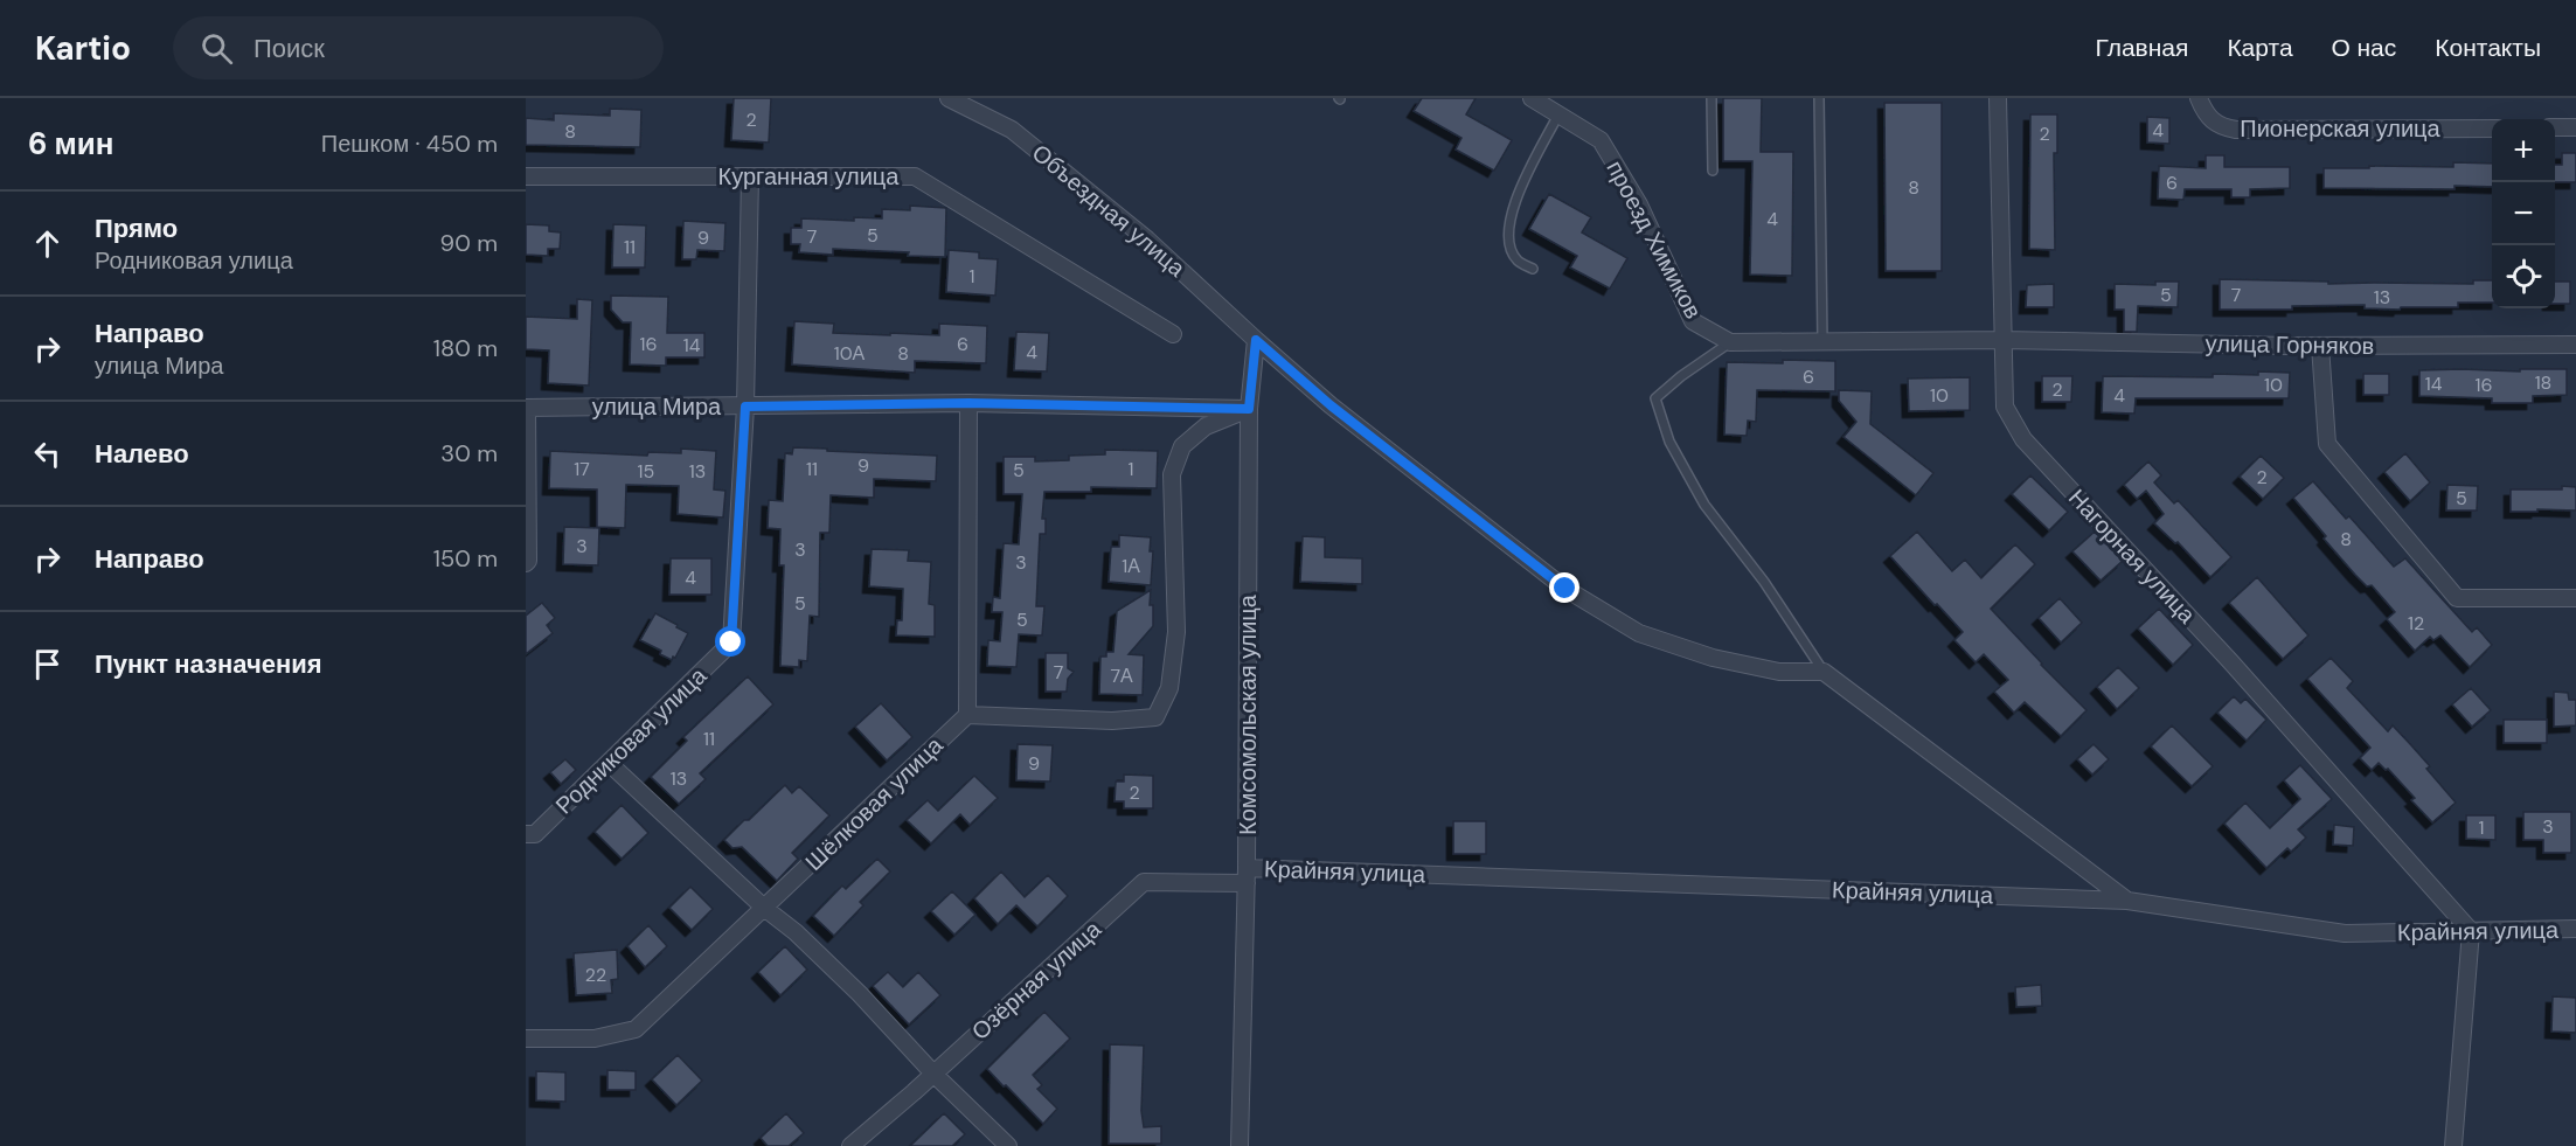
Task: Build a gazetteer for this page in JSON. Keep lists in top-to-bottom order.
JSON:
{
  "streets": {
    "street": [
      "Пионерская улица",
      "Курганная улица",
      "Объездная улица",
      "проезд Химиков",
      "улица Горняков",
      "улица Мира",
      "Нагорная улица",
      "Комсомольская улица",
      "Родниковая улица",
      "Шёлковая улица",
      "Крайняя улица",
      "Озёрная улица"
    ]
  },
  "crossings": [
    ["Курганная улица", "Родниковая улица"],
    ["Объездная улица", "Комсомольская улица"],
    ["улица Горняков", "Нагорная улица"],
    ["улица Мира", "Комсомольская улица"],
    ["улица Мира", "Родниковая улица"],
    ["Нагорная улица", "Крайняя улица"],
    ["Комсомольская улица", "Крайняя улица"],
    ["Комсомольская улица", "Озёрная улица"],
    ["Крайняя улица", "Озёрная улица"]
  ],
  "house_numbers": [
    "2",
    "4",
    "8",
    "2",
    "6",
    "8",
    "4",
    "5",
    "7",
    "9",
    "11",
    "1",
    "5",
    "7",
    "13",
    "16",
    "6",
    "14",
    "4",
    "10А",
    "8",
    "6",
    "18",
    "14",
    "10",
    "16",
    "2",
    "10",
    "4",
    "9",
    "17",
    "11",
    "1",
    "5",
    "15",
    "13",
    "2",
    "5",
    "8",
    "3",
    "3",
    "3",
    "1А",
    "4",
    "5",
    "5",
    "12",
    "7",
    "7А",
    "11",
    "9",
    "13",
    "2",
    "3",
    "1",
    "22"
  ],
  "page": {
    "header": "Kartio",
    "search": "Поиск",
    "nav": [
      "Главная",
      "Карта",
      "О нас",
      "Контакты"
    ],
    "heading": ["6 мин", "Пешком · 450 m"],
    "map_buttons": ["+", "−"],
    "list": [
      ["Прямо", "Родниковая улица", "90 m"],
      ["Направо", "улица Мира", "180 m"],
      ["Налево", "30 m"],
      ["Направо", "150 m"],
      "Пункт назначения"
    ]
  }
}
